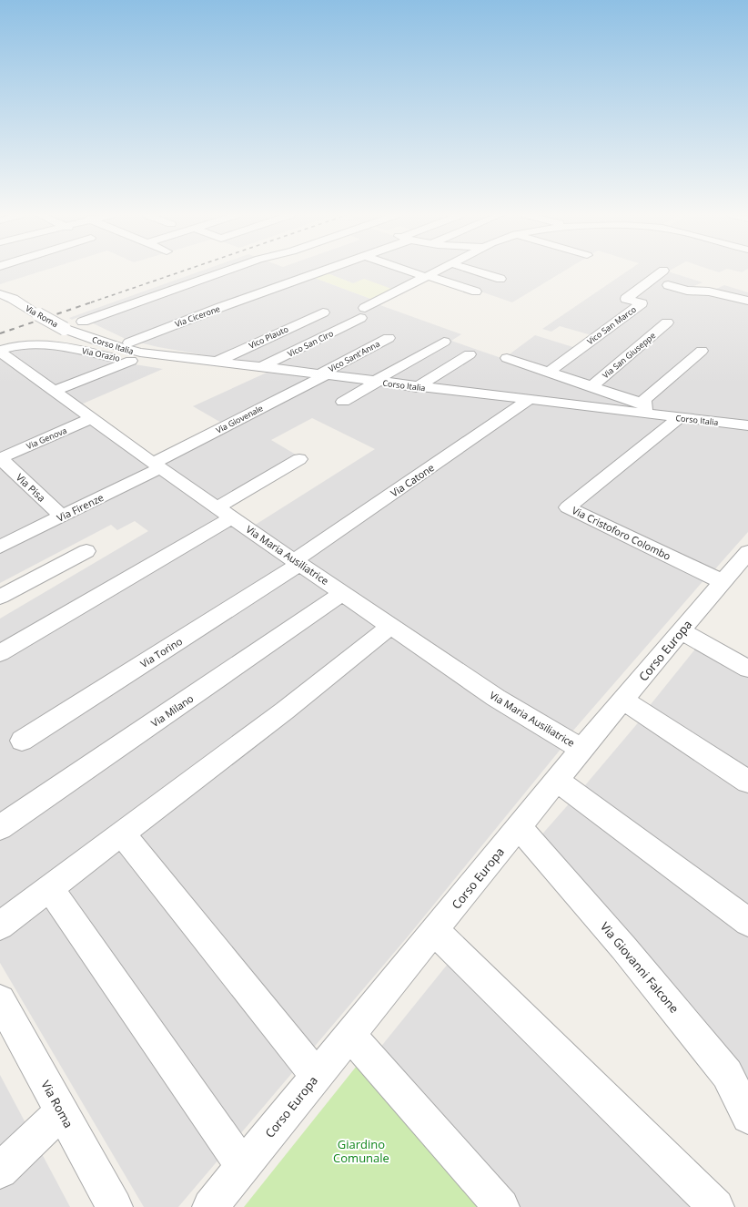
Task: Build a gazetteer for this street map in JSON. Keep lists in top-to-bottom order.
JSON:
{
  "streets": {
    "street": [
      "Via Roma",
      "Via Cicerone",
      "Vico San Marco",
      "Vico Plauto",
      "Vico San Ciro",
      "Corso Italia",
      "Via Orazio",
      "Via San Giuseppe",
      "Vico Sant'Anna",
      "Via Giovenale",
      "Via Genova",
      "Via Catone",
      "Via Pisa",
      "Via Firenze",
      "Via Cristoforo Colombo",
      "Via Maria Ausiliatrice",
      "Corso Europa",
      "Via Torino",
      "Via Milano",
      "Via Giovanni Falcone"
    ]
  },
  "crossings": [
    ["Via Roma", "Corso Italia"],
    ["Vico Plauto", "Corso Italia"],
    ["Vico San Ciro", "Corso Italia"],
    ["Vico San Ciro", "Via Orazio"],
    ["Corso Italia", "Via Orazio"],
    ["Corso Italia", "Vico Sant'Anna"],
    ["Corso Italia", "Via Giovenale"],
    ["Corso Italia", "Via Catone"],
    ["Corso Italia", "Via Cristoforo Colombo"],
    ["Via Orazio", "Via Maria Ausiliatrice"],
    ["Vico Sant'Anna", "Via Giovenale"],
    ["Via Giovenale", "Via Firenze"],
    ["Via Giovenale", "Via Maria Ausiliatrice"],
    ["Via Genova", "Via Pisa"],
    ["Via Genova", "Via Maria Ausiliatrice"],
    ["Via Catone", "Via Maria Ausiliatrice"],
    ["Via Catone", "Via Torino"],
    ["Via Pisa", "Via Firenze"],
    ["Via Firenze", "Via Maria Ausiliatrice"],
    ["Via Cristoforo Colombo", "Corso Europa"],
    ["Via Maria Ausiliatrice", "Corso Europa"],
    ["Via Maria Ausiliatrice", "Via Torino"],
    ["Via Maria Ausiliatrice", "Via Milano"],
    ["Corso Europa", "Via Giovanni Falcone"]
  ],
  "parks": ["Giardino Comunale"]
}
